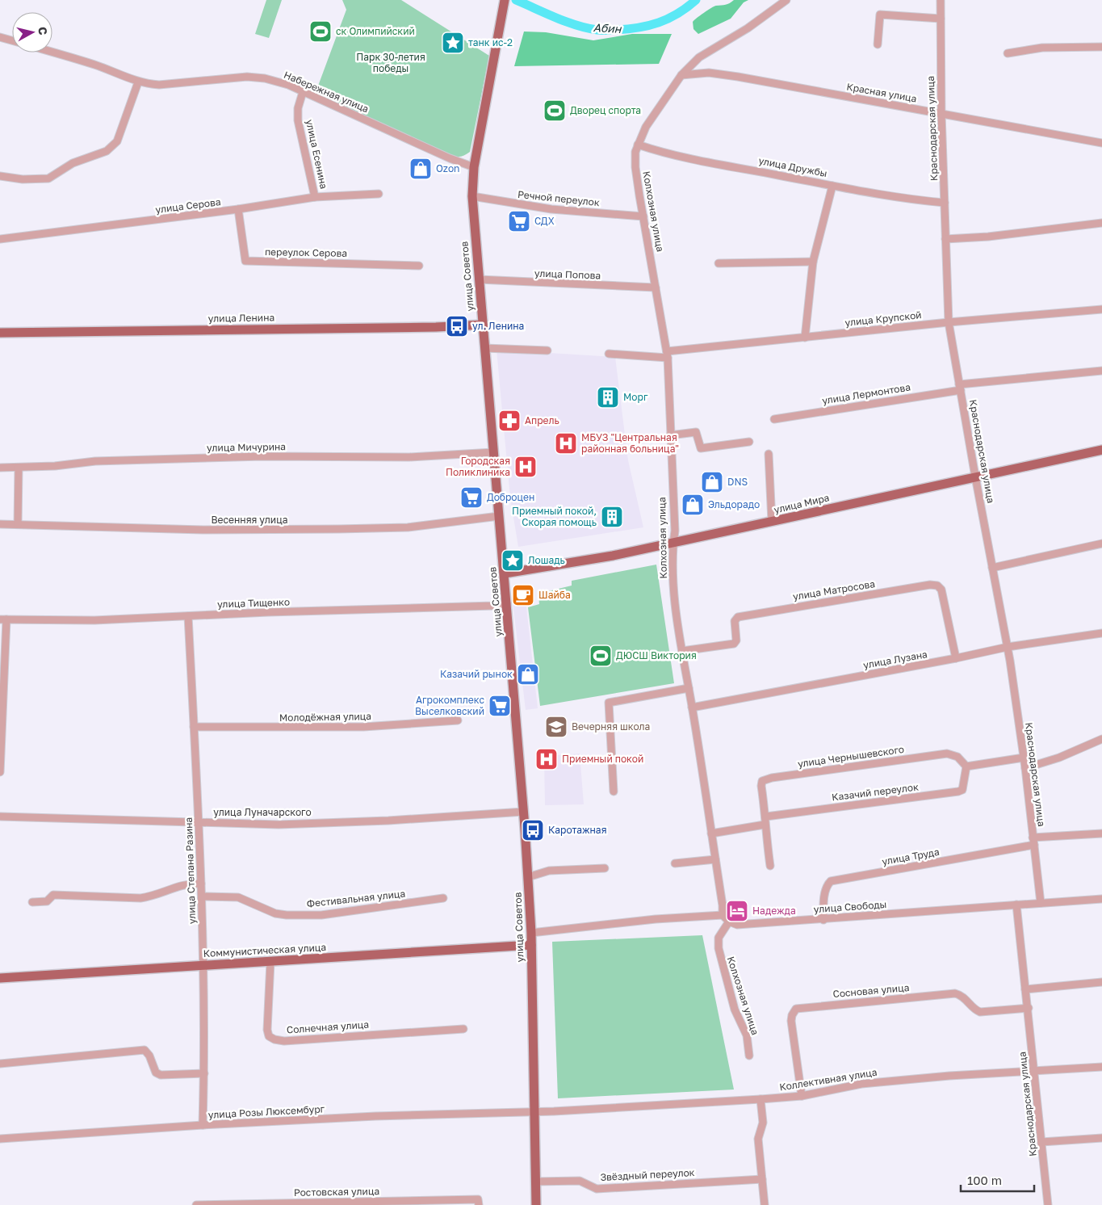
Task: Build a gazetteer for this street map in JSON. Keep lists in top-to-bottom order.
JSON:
{
  "streets": {
    "main road": [
      "улица Советов",
      "улица Ленина",
      "улица Мира",
      "Коммунистическая улица"
    ],
    "street": [
      "Набережная улица",
      "Красная улица",
      "Краснодарская улица",
      "улица Есенина",
      "улица Дружбы",
      "Речной переулок",
      "улица Серова",
      "Колхозная улица",
      "переулок Серова",
      "улица Попова",
      "улица Крупской",
      "улица Лермонтова",
      "улица Мичурина",
      "Весенняя улица",
      "улица Матросова",
      "улица Тищенко",
      "улица Лузана",
      "Молодёжная улица",
      "улица Чернышевского",
      "Казачий переулок",
      "улица Луначарского",
      "улица Труда",
      "улица Степана Разина",
      "Фестивальная улица",
      "улица Свободы",
      "Сосновая улица",
      "Солнечная улица",
      "Коллективная улица",
      "улица Розы Люксембург",
      "Звёздный переулок",
      "Ростовская улица"
    ]
  },
  "crossings": [
    ["Набережная улица", "улица Есенина"],
    ["Набережная улица", "улица Советов"],
    ["Красная улица", "Краснодарская улица"],
    ["Красная улица", "Колхозная улица"],
    ["Краснодарская улица", "улица Дружбы"],
    ["Краснодарская улица", "улица Крупской"],
    ["Краснодарская улица", "улица Лермонтова"],
    ["Краснодарская улица", "улица Мира"],
    ["Краснодарская улица", "улица Лузана"],
    ["Краснодарская улица", "улица Труда"],
    ["Краснодарская улица", "улица Свободы"],
    ["Краснодарская улица", "Сосновая улица"],
    ["Краснодарская улица", "Коллективная улица"],
    ["улица Есенина", "улица Серова"],
    ["улица Дружбы", "Колхозная улица"],
    ["Речной переулок", "Колхозная улица"],
    ["Речной переулок", "улица Советов"],
    ["улица Серова", "переулок Серова"],
    ["Колхозная улица", "улица Попова"],
    ["Колхозная улица", "улица Крупской"],
    ["Колхозная улица", "улица Мира"],
    ["Колхозная улица", "улица Матросова"],
    ["Колхозная улица", "улица Лузана"],
    ["Колхозная улица", "улица Свободы"],
    ["улица Попова", "улица Советов"],
    ["улица Советов", "улица Ленина"],
    ["улица Советов", "улица Мичурина"],
    ["улица Советов", "улица Мира"],
    ["улица Советов", "Весенняя улица"],
    ["улица Советов", "улица Тищенко"],
    ["улица Советов", "улица Луначарского"],
    ["улица Советов", "Коммунистическая улица"],
    ["улица Советов", "Коллективная улица"],
    ["улица Советов", "улица Розы Люксембург"],
    ["улица Советов", "Звёздный переулок"],
    ["улица Матросова", "улица Лузана"],
    ["улица Тищенко", "улица Степана Разина"],
    ["Молодёжная улица", "улица Степана Разина"],
    ["улица Чернышевского", "Казачий переулок"],
    ["улица Луначарского", "улица Степана Разина"],
    ["улица Труда", "улица Свободы"],
    ["улица Степана Разина", "Фестивальная улица"],
    ["улица Степана Разина", "Коммунистическая улица"],
    ["улица Степана Разина", "улица Розы Люксембург"],
    ["Коммунистическая улица", "Солнечная улица"],
    ["Сосновая улица", "Коллективная улица"],
    ["Коллективная улица", "улица Розы Люксембург"]
  ],
  "water": ["Абин"],
  "parks": ["Парк 30-летия победы"],
  "places": {
    "sports": ["ск Олимпийский", "Дворец спорта", "ДЮСШ Виктория"],
    "place": ["танк ис-2", "Лошадь"],
    "shop": [
      "Ozon",
      "DNS",
      "Эльдорадо",
      "Казачий рынок"
    ],
    "supermarket": ["СДХ", "Доброцен", "Агрокомплекс Выселковский"],
    "bus stop": ["ул. Ленина", "Каротажная"],
    "building": ["Морг", "Приемный покой, Скорая помощь"],
    "pharmacy": ["Апрель"],
    "hospital": ["МБУЗ \"Центральная районная больница\"", "Городская Поликлиника", "Приемный покой"],
    "cafe": ["Шайба"],
    "school or university": ["Вечерняя школа"],
    "hotel": ["Надежда"]
  },
  "scale_bar": "100 m",
  "north": "right"
}
